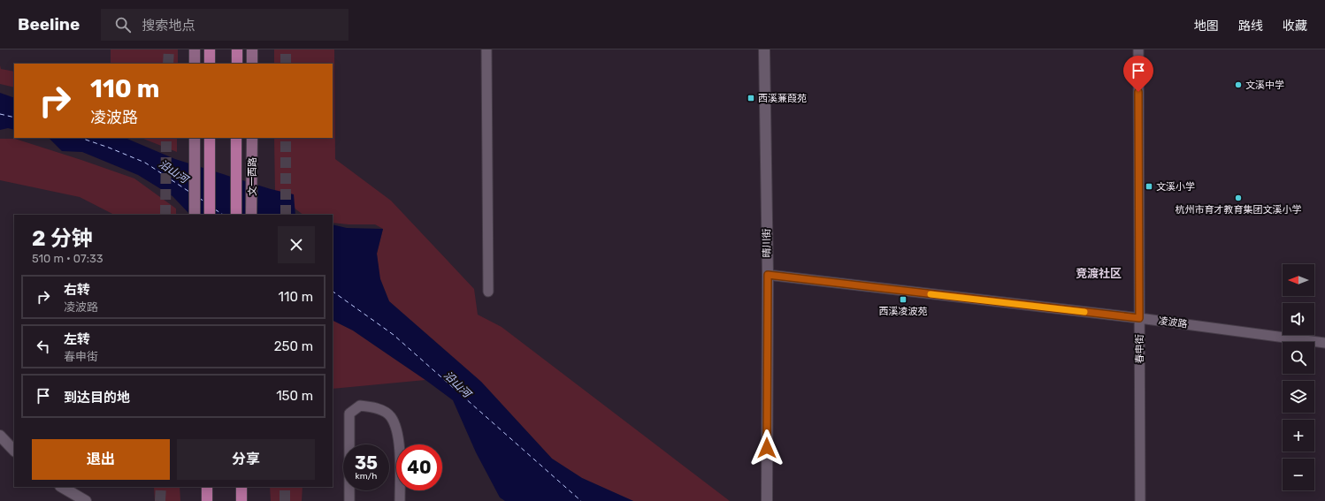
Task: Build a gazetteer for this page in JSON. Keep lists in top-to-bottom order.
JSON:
{
  "streets": {
    "main road": ["文一西路"],
    "street": ["晴川街", "凌波路", "春申街"]
  },
  "crossings": [
    ["晴川街", "凌波路"],
    ["凌波路", "春申街"]
  ],
  "districts": ["竞渡社区"],
  "water": ["沿山河"],
  "places": {
    "other": ["文溪中学", "杭州市育才教育集团文溪小学"],
    "transit": ["西溪蒹葭苑", "文溪小学", "西溪凌波苑"]
  },
  "north": "left",
  "page": {
    "header": "Beeline",
    "search": "搜索地点",
    "nav": ["地图", "路线", "收藏"],
    "turn": ["110 m", "凌波路"],
    "heading": ["2 分钟", "510 m · 07:33"],
    "map_buttons": ["+", "−"],
    "list": [
      {
        "name": "右转",
        "note": "凌波路",
        "value": "110 m"
      },
      {
        "name": "左转",
        "note": "春申街",
        "value": "250 m"
      },
      {
        "name": "到达目的地",
        "value": "150 m"
      }
    ],
    "buttons": ["退出", "分享"],
    "speed": "35 km/h",
    "limit": "40"
  }
}
